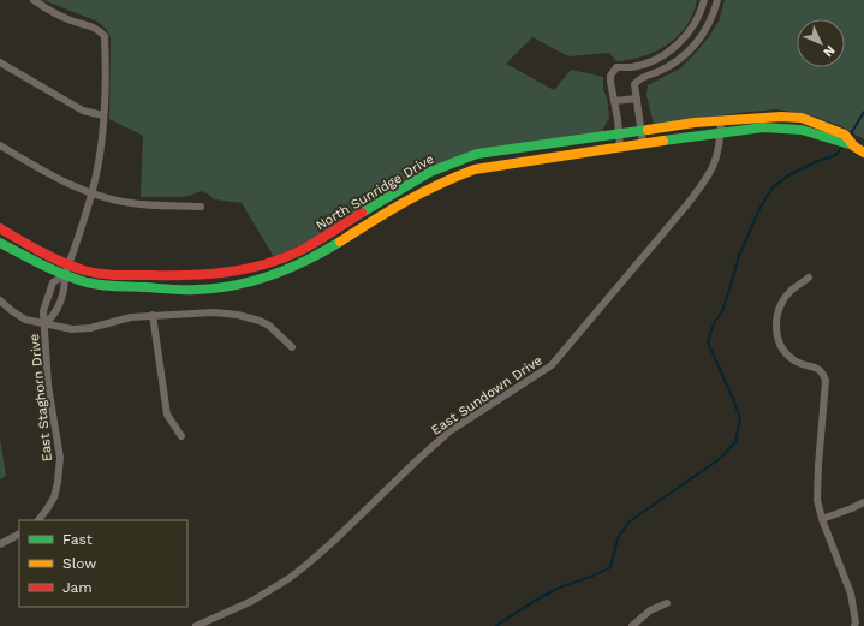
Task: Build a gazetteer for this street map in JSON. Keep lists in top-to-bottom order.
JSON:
{
  "streets": {
    "street": ["North Sunridge Drive", "East Sundown Drive", "East Staghorn Drive"]
  },
  "crossings": [
    ["North Sunridge Drive", "East Sundown Drive"],
    ["North Sunridge Drive", "East Staghorn Drive"]
  ],
  "legend": ["Fast", "Slow", "Jam"],
  "north": "bottom right"
}
